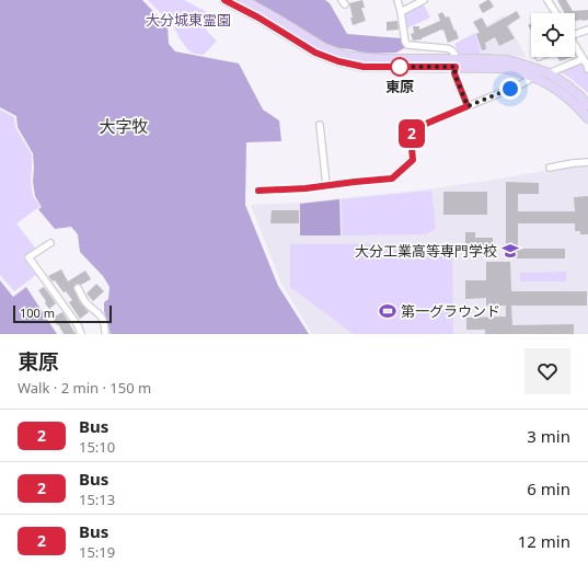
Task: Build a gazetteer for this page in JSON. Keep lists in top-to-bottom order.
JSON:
{
  "districts": ["大字牧"],
  "parks": ["大分城東霊園"],
  "places": {
    "other": ["東原"],
    "school or university": ["大分工業高等専門学校"],
    "sports": ["第一グラウンド"]
  },
  "lines": ["bus line 2"],
  "scale_bar": "100 m",
  "page": {
    "on_map": "2",
    "scale": "100 m",
    "heading": ["東原", "Walk · 2 min · 150 m"],
    "list": [
      {
        "mark": "2",
        "name": "Bus",
        "note": "15:10",
        "value": "3 min"
      },
      {
        "mark": "2",
        "name": "Bus",
        "note": "15:13",
        "value": "6 min"
      },
      {
        "mark": "2",
        "name": "Bus",
        "note": "15:19",
        "value": "12 min"
      }
    ]
  }
}
